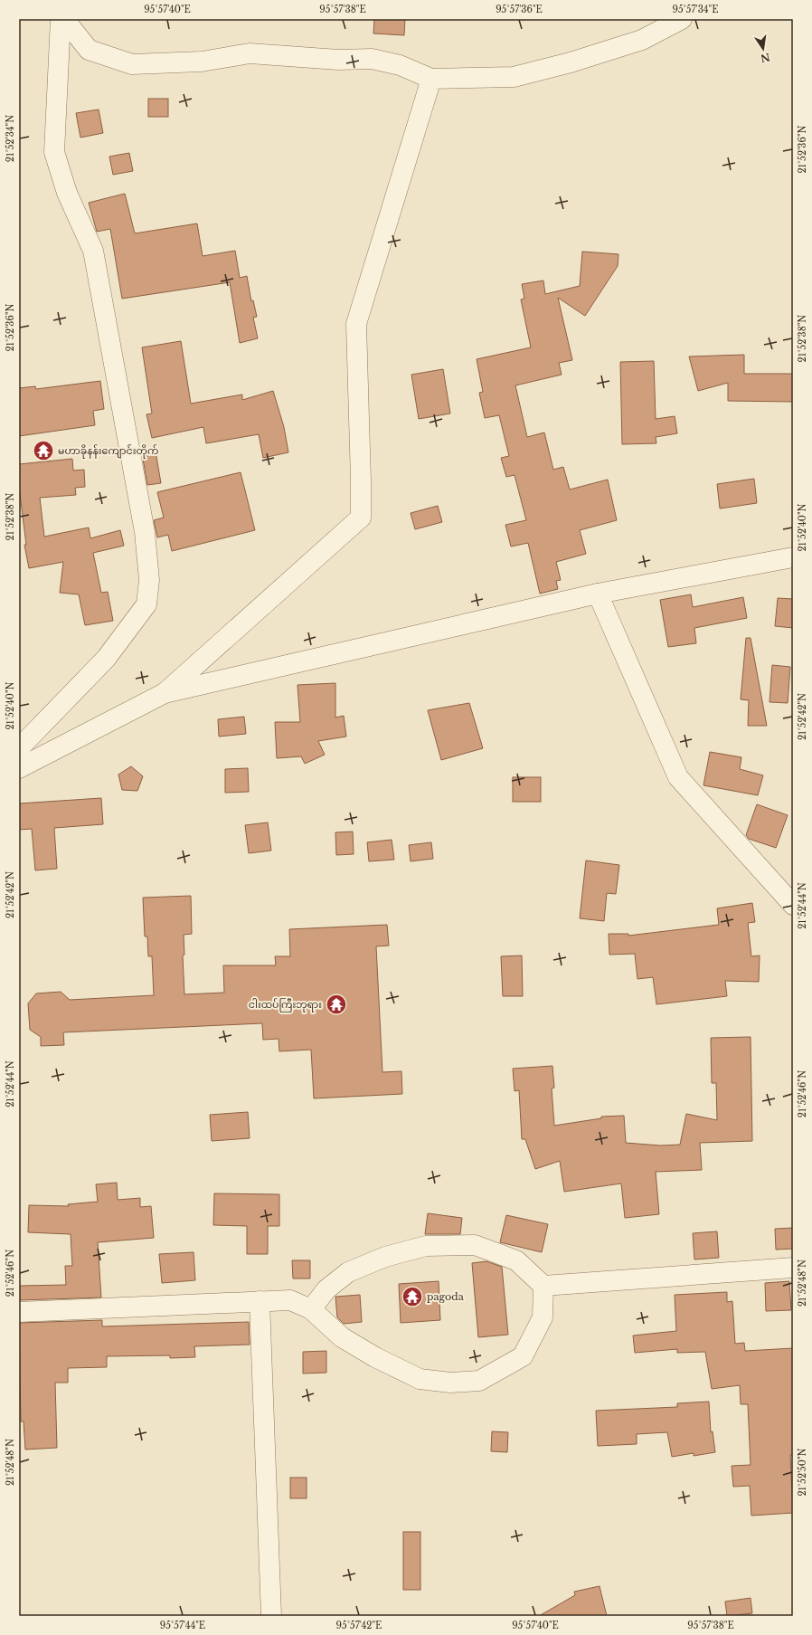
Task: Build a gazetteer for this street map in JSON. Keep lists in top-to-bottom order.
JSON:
{
  "places": {
    "temple": ["မဟာခိုနန်းကျောင်းတိုက်", "ငါးထပ်ကြီးဘုရား", "pagoda"]
  },
  "north": "bottom",
  "coordinates": [
    "95°57'40\"E",
    "95°57'38\"E",
    "95°57'36\"E",
    "95°57'34\"E",
    "21°52'34\"N",
    "21°52'36\"N",
    "21°52'38\"N",
    "21°52'40\"N",
    "21°52'42\"N",
    "21°52'44\"N",
    "21°52'46\"N",
    "21°52'48\"N",
    "21°52'50\"N",
    "95°57'44\"E",
    "95°57'42\"E"
  ]
}
